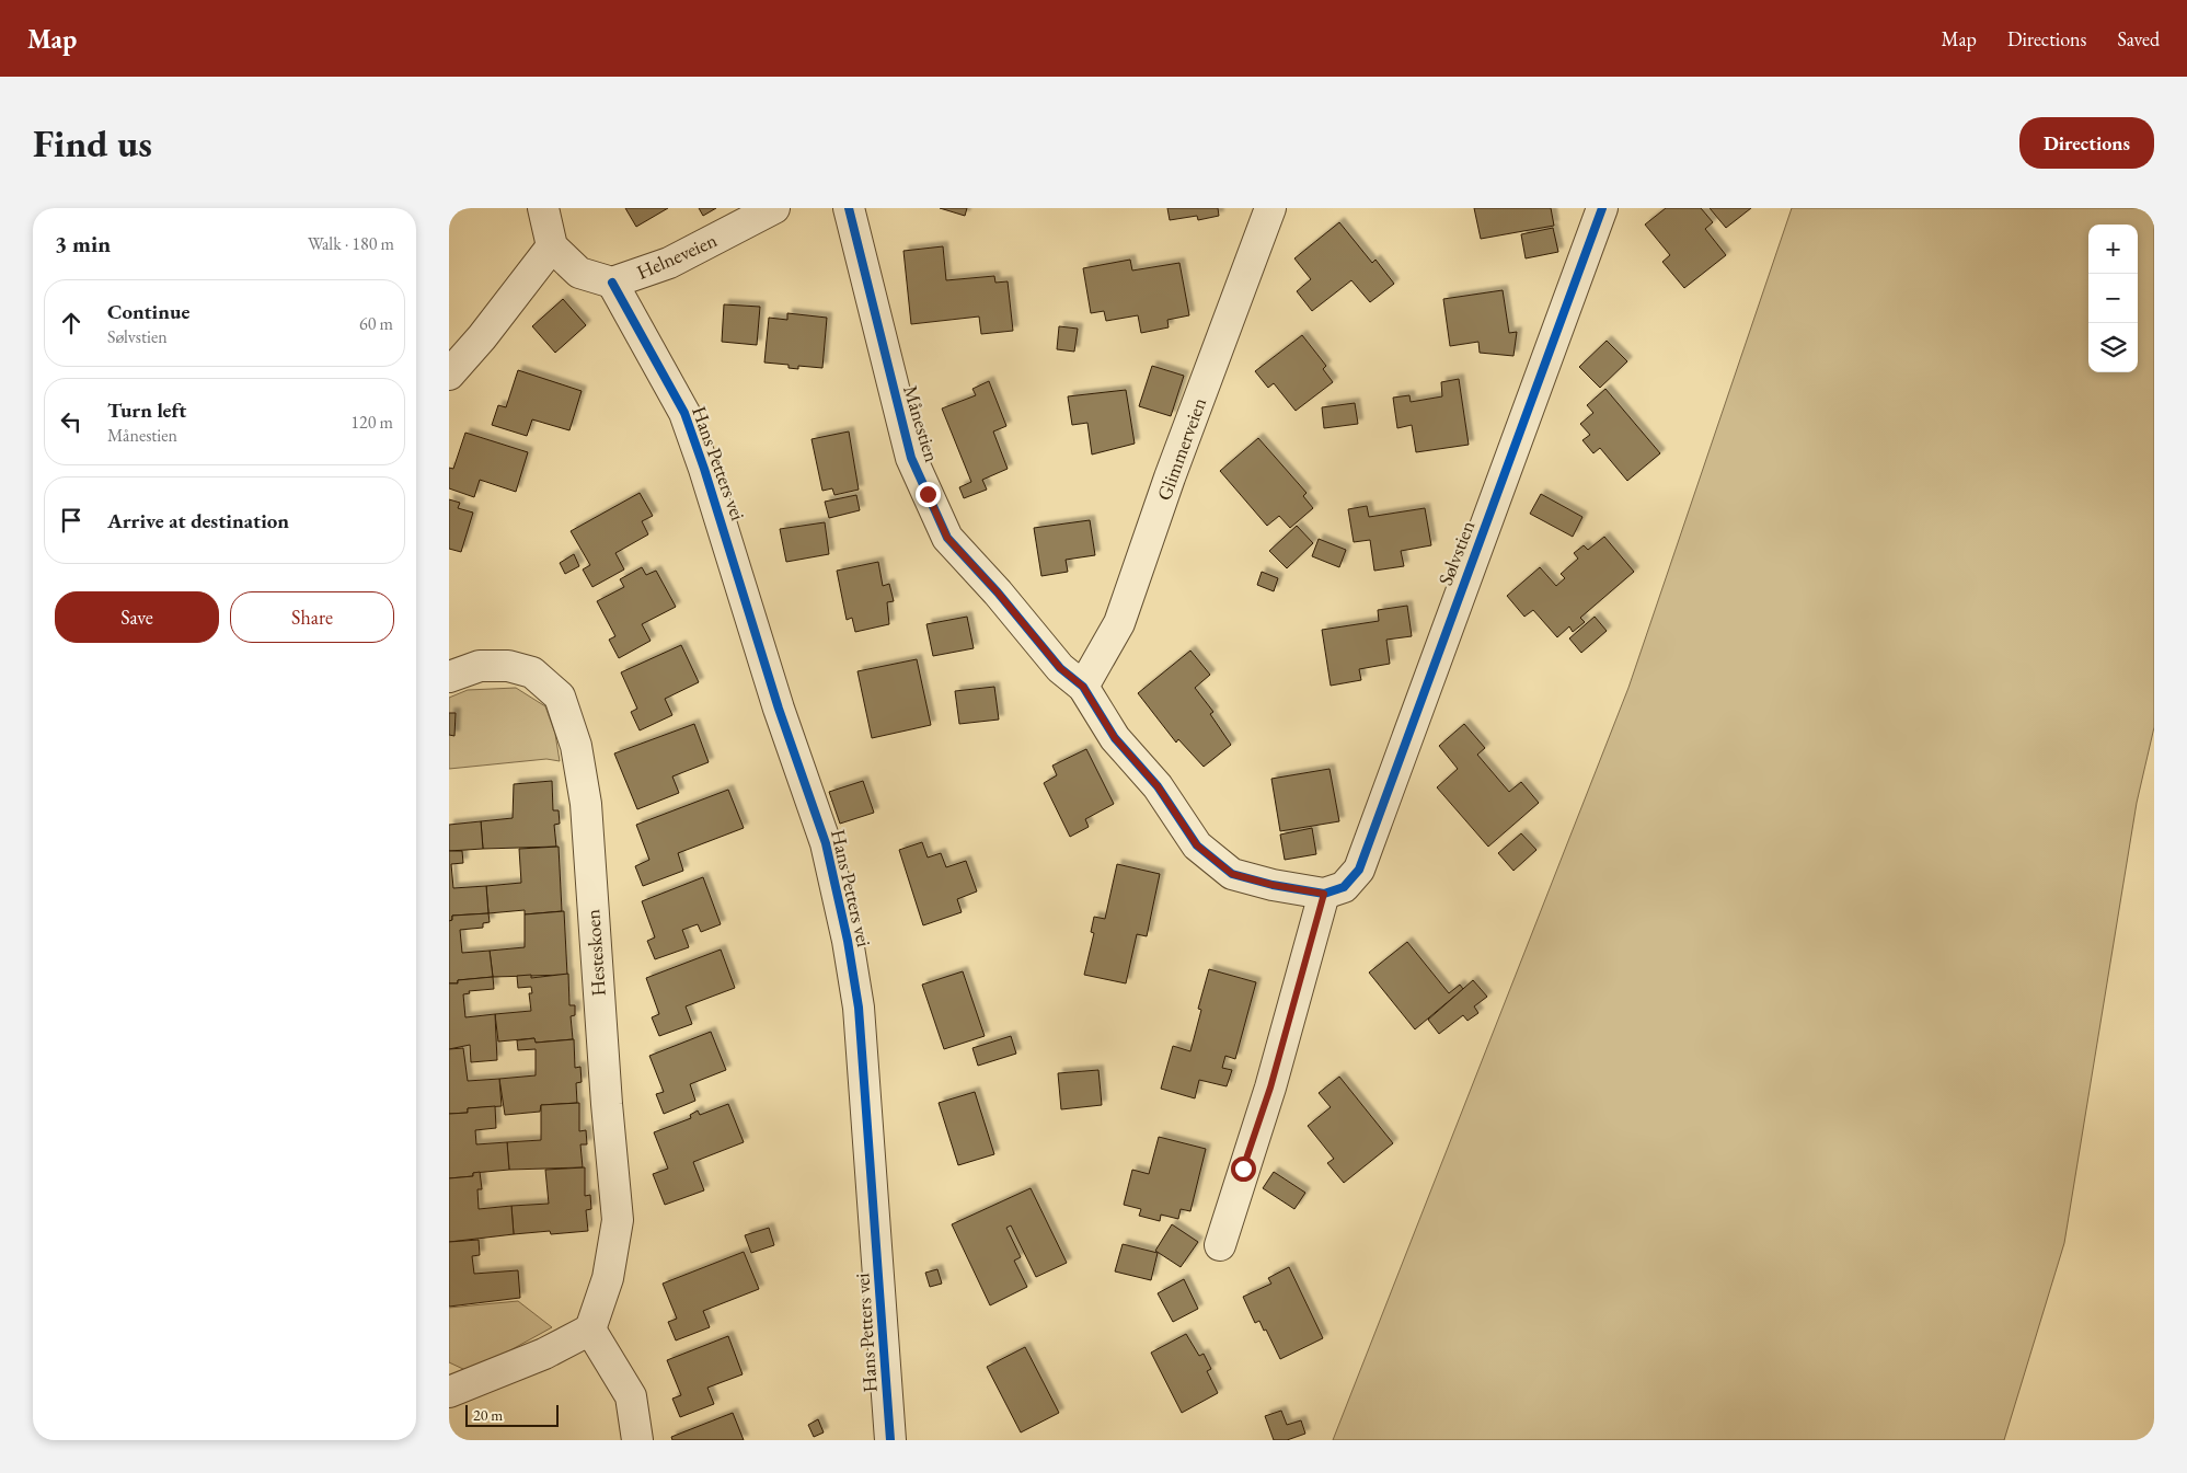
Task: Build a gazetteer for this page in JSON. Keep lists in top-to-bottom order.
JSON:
{
  "streets": {
    "street": [
      "Helneveien",
      "Månestien",
      "Glimmerveien",
      "Hans Petters vei",
      "Sølvstien",
      "Hesteskoen"
    ]
  },
  "crossings": [
    ["Helneveien", "Hans Petters vei"],
    ["Månestien", "Glimmerveien"],
    ["Månestien", "Sølvstien"]
  ],
  "scale_bar": "20 m",
  "page": {
    "header": "Map",
    "nav": ["Map", "Directions", "Saved"],
    "buttons": [
      "Directions",
      ["Save", "Share"]
    ],
    "title": "Find us",
    "heading": ["3 min", "Walk · 180 m"],
    "map_buttons": ["+", "−"],
    "list": [
      ["Continue", "Sølvstien", "60 m"],
      ["Turn left", "Månestien", "120 m"],
      "Arrive at destination"
    ],
    "scale": "20 m"
  }
}
